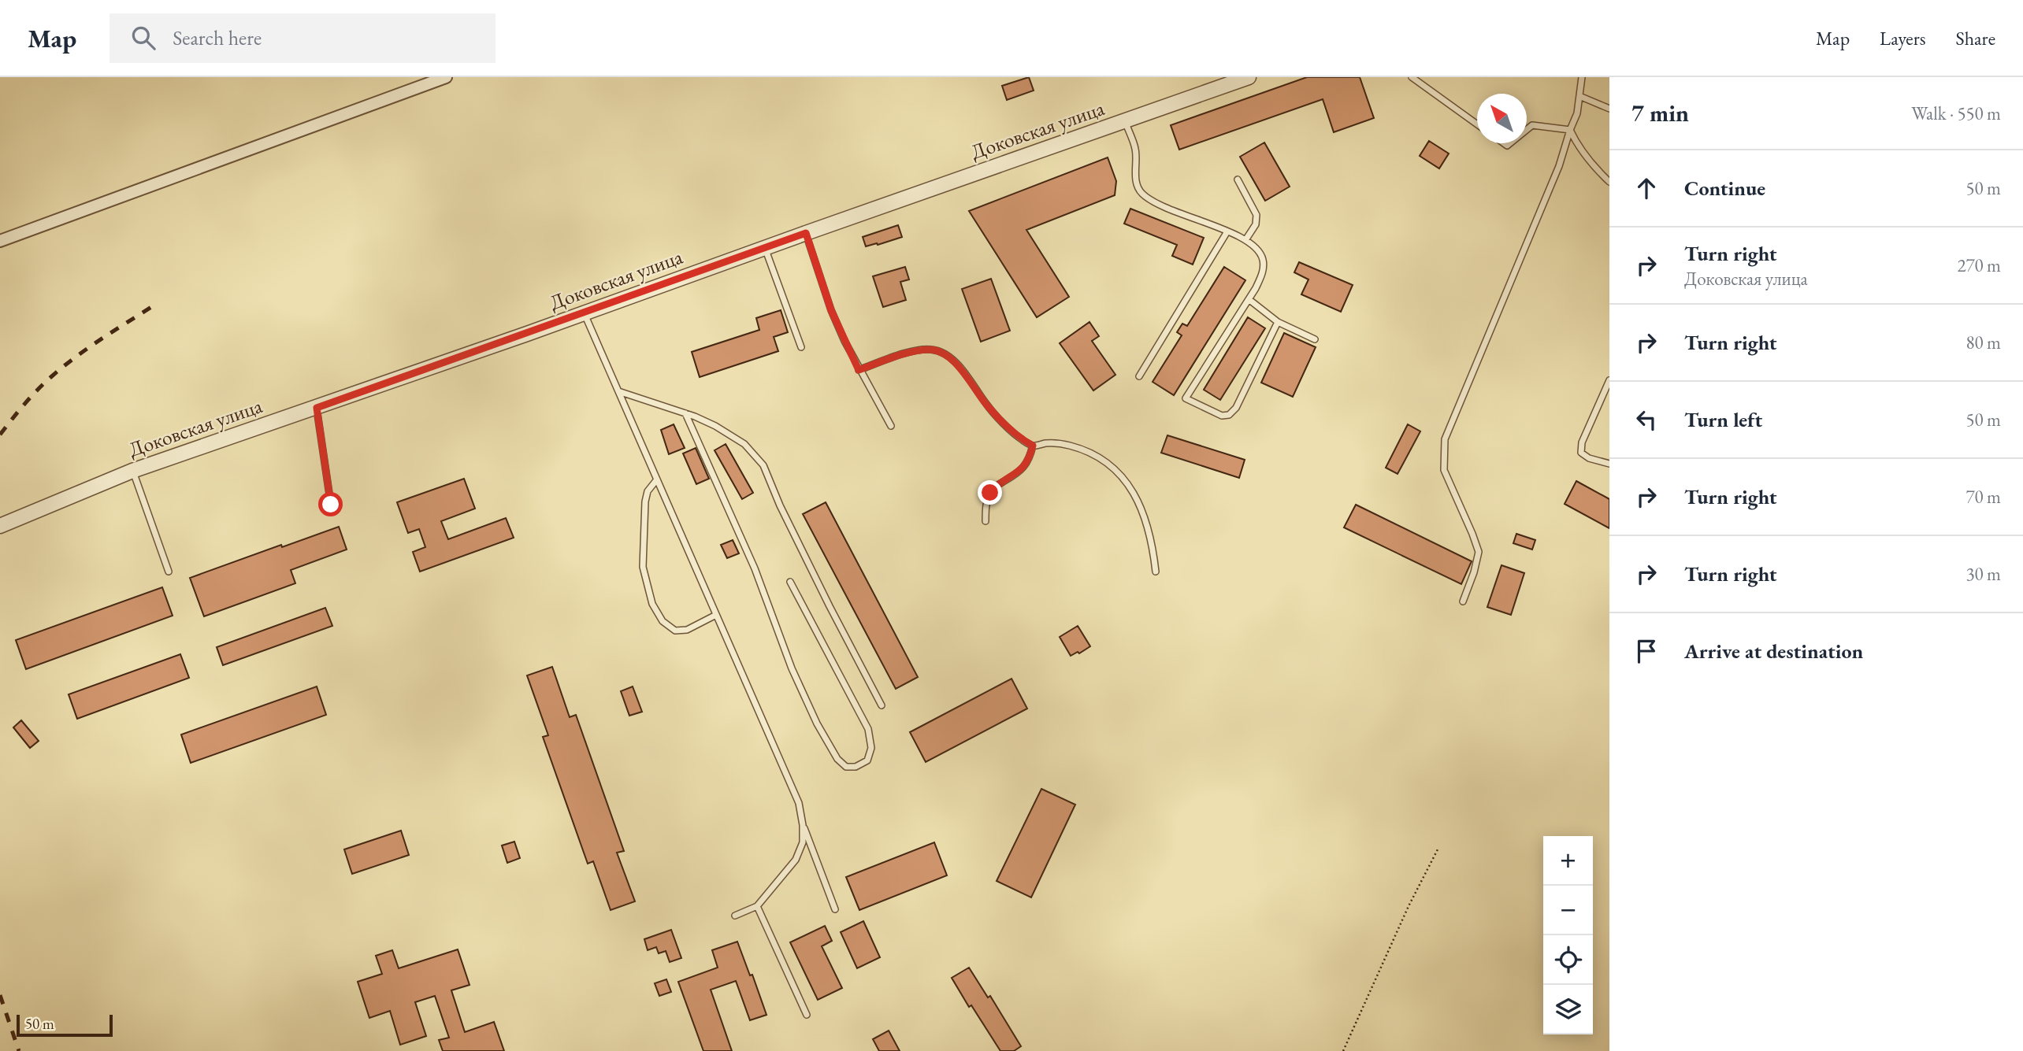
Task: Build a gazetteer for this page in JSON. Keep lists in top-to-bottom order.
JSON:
{
  "streets": {
    "street": ["Доковская улица"]
  },
  "scale_bar": "50 m",
  "north": "top left",
  "page": {
    "header": "Map",
    "search": "Search here",
    "nav": ["Map", "Layers", "Share"],
    "heading": ["7 min", "Walk · 550 m"],
    "list": [
      ["Continue", "50 m"],
      ["Turn right", "Доковская улица", "270 m"],
      ["Turn right", "80 m"],
      ["Turn left", "50 m"],
      ["Turn right", "70 m"],
      ["Turn right", "30 m"],
      "Arrive at destination"
    ],
    "map_buttons": ["+", "−"],
    "scale": "50 m"
  }
}
